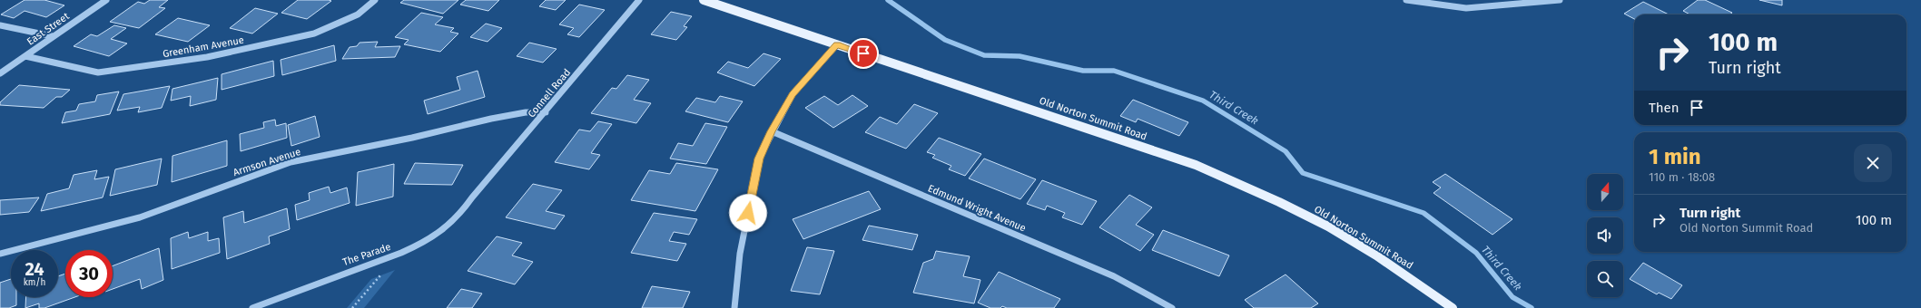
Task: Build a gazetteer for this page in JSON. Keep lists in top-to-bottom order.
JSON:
{
  "streets": {
    "main road": ["Old Norton Summit Road"],
    "street": [
      "East Street",
      "Greenham Avenue",
      "Connell Road",
      "Armson Avenue",
      "Edmund Wright Avenue",
      "The Parade"
    ]
  },
  "crossings": [
    ["East Street", "Greenham Avenue"],
    ["Connell Road", "Armson Avenue"],
    ["Connell Road", "The Parade"]
  ],
  "water": ["Third Creek"],
  "north": "top",
  "page": {
    "turn": ["100 m", "Turn right"],
    "then": "Then",
    "heading": ["1 min", "110 m · 18:08"],
    "list": [
      {
        "name": "Turn right",
        "note": "Old Norton Summit Road",
        "value": "100 m"
      }
    ],
    "speed": "24 km/h",
    "limit": "30"
  }
}
